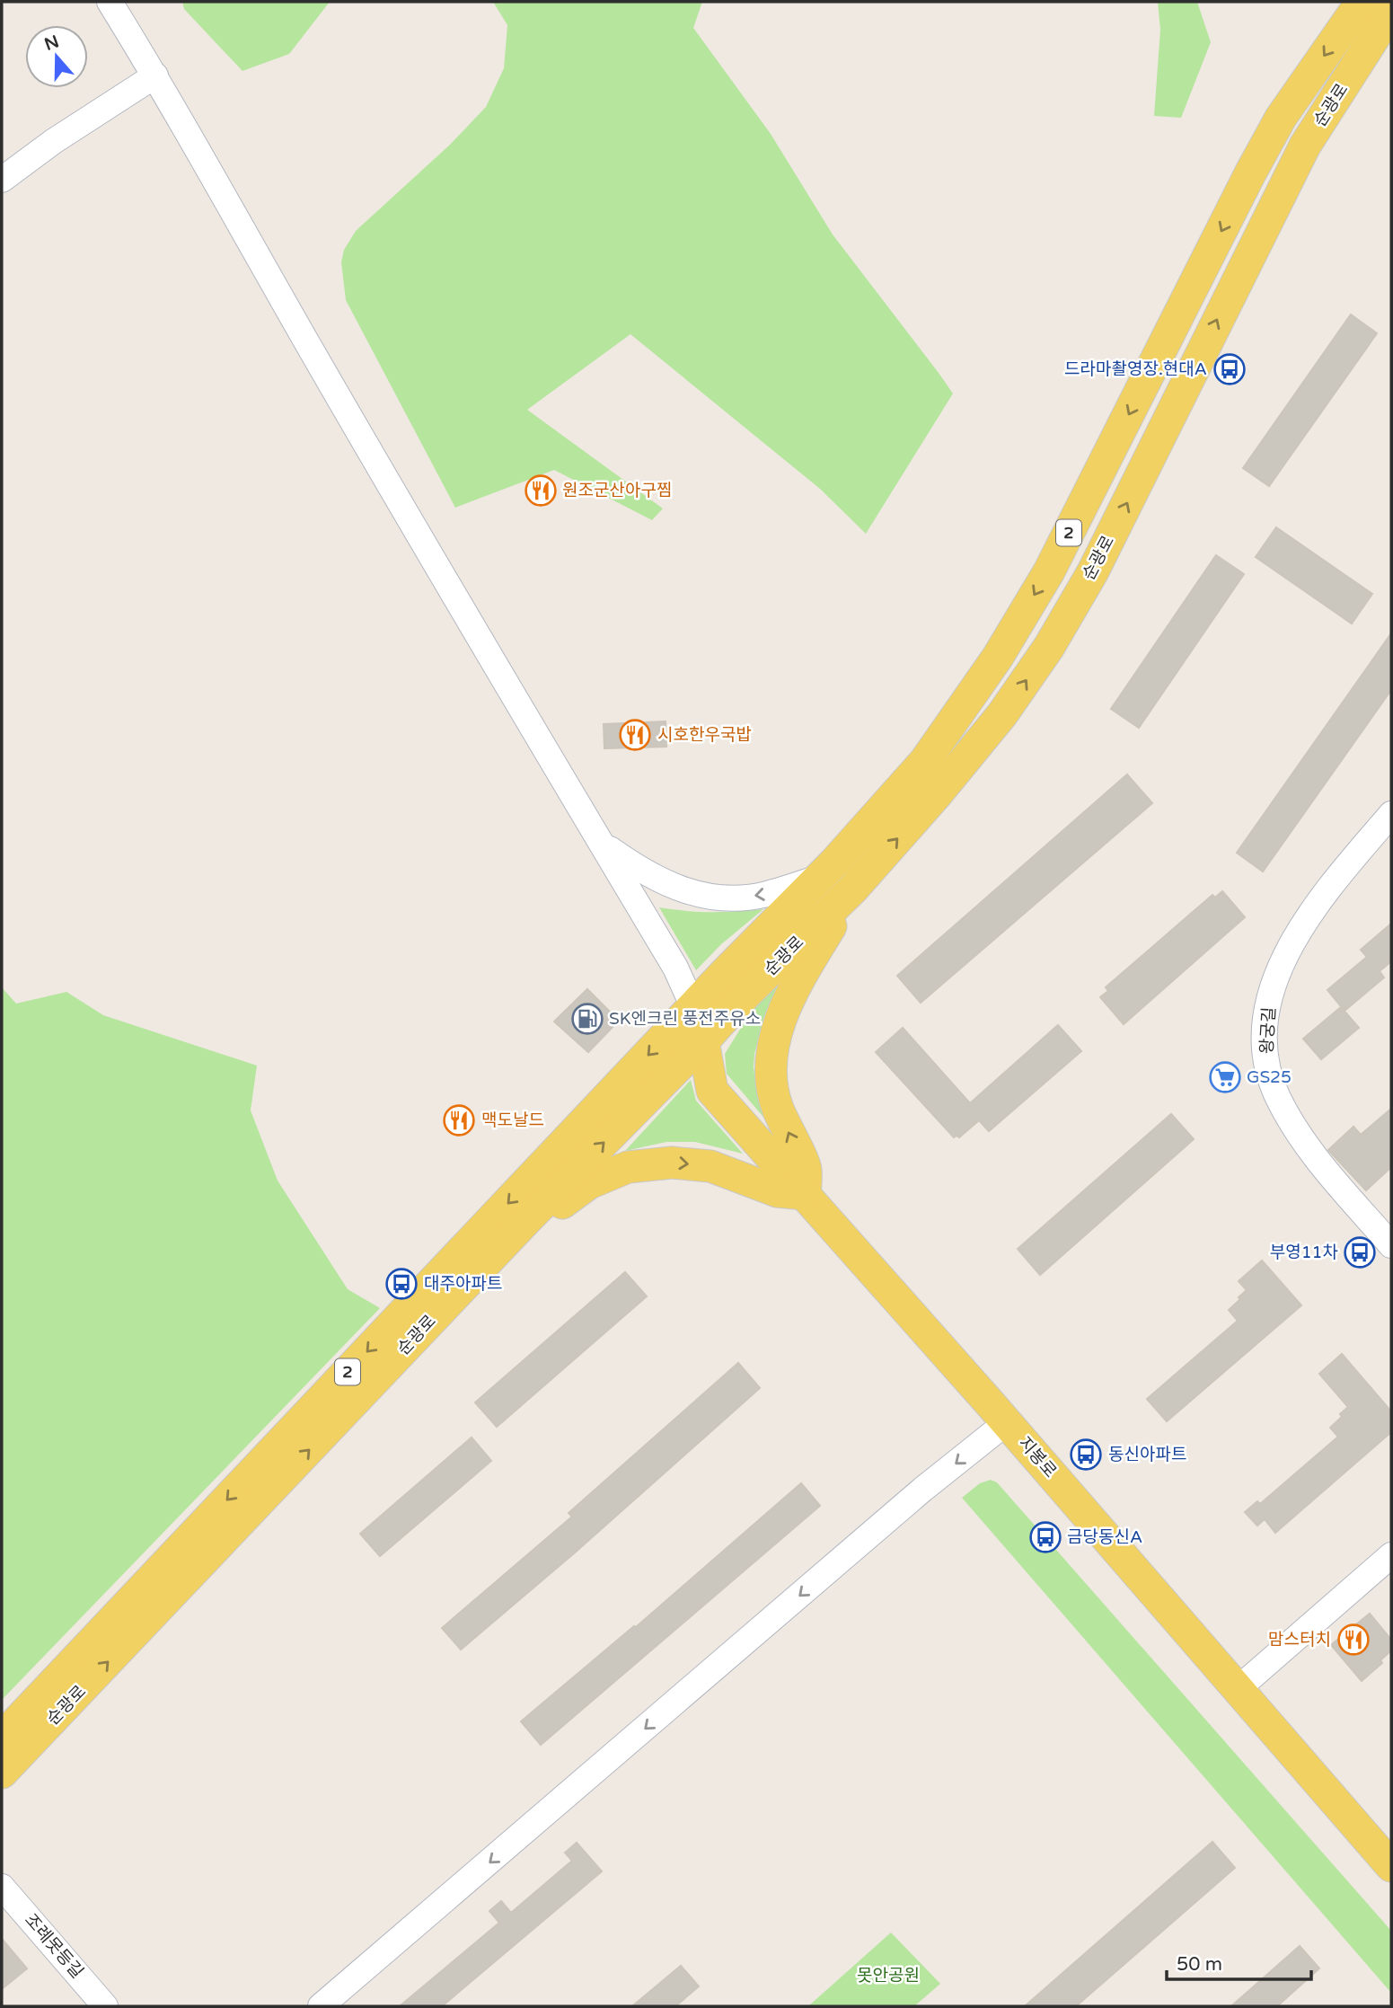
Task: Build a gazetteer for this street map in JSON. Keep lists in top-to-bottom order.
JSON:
{
  "streets": {
    "main road": ["순광로", "2", "지봉로"],
    "street": ["왕궁길", "조례못등길"]
  },
  "crossings": [
    ["순광로", "지봉로"]
  ],
  "parks": ["못안공원"],
  "places": {
    "bus stop": [
      "드라마촬영장.현대A",
      "부영11차",
      "대주아파트",
      "동신아파트",
      "금당동신A"
    ],
    "restaurant": [
      "원조군산아구찜",
      "시호한우국밥",
      "맥도날드",
      "맘스터치"
    ],
    "fuel station": ["SK엔크린 풍전주유소"],
    "supermarket": ["GS25"]
  },
  "scale_bar": "50 m",
  "north": "top"
}
